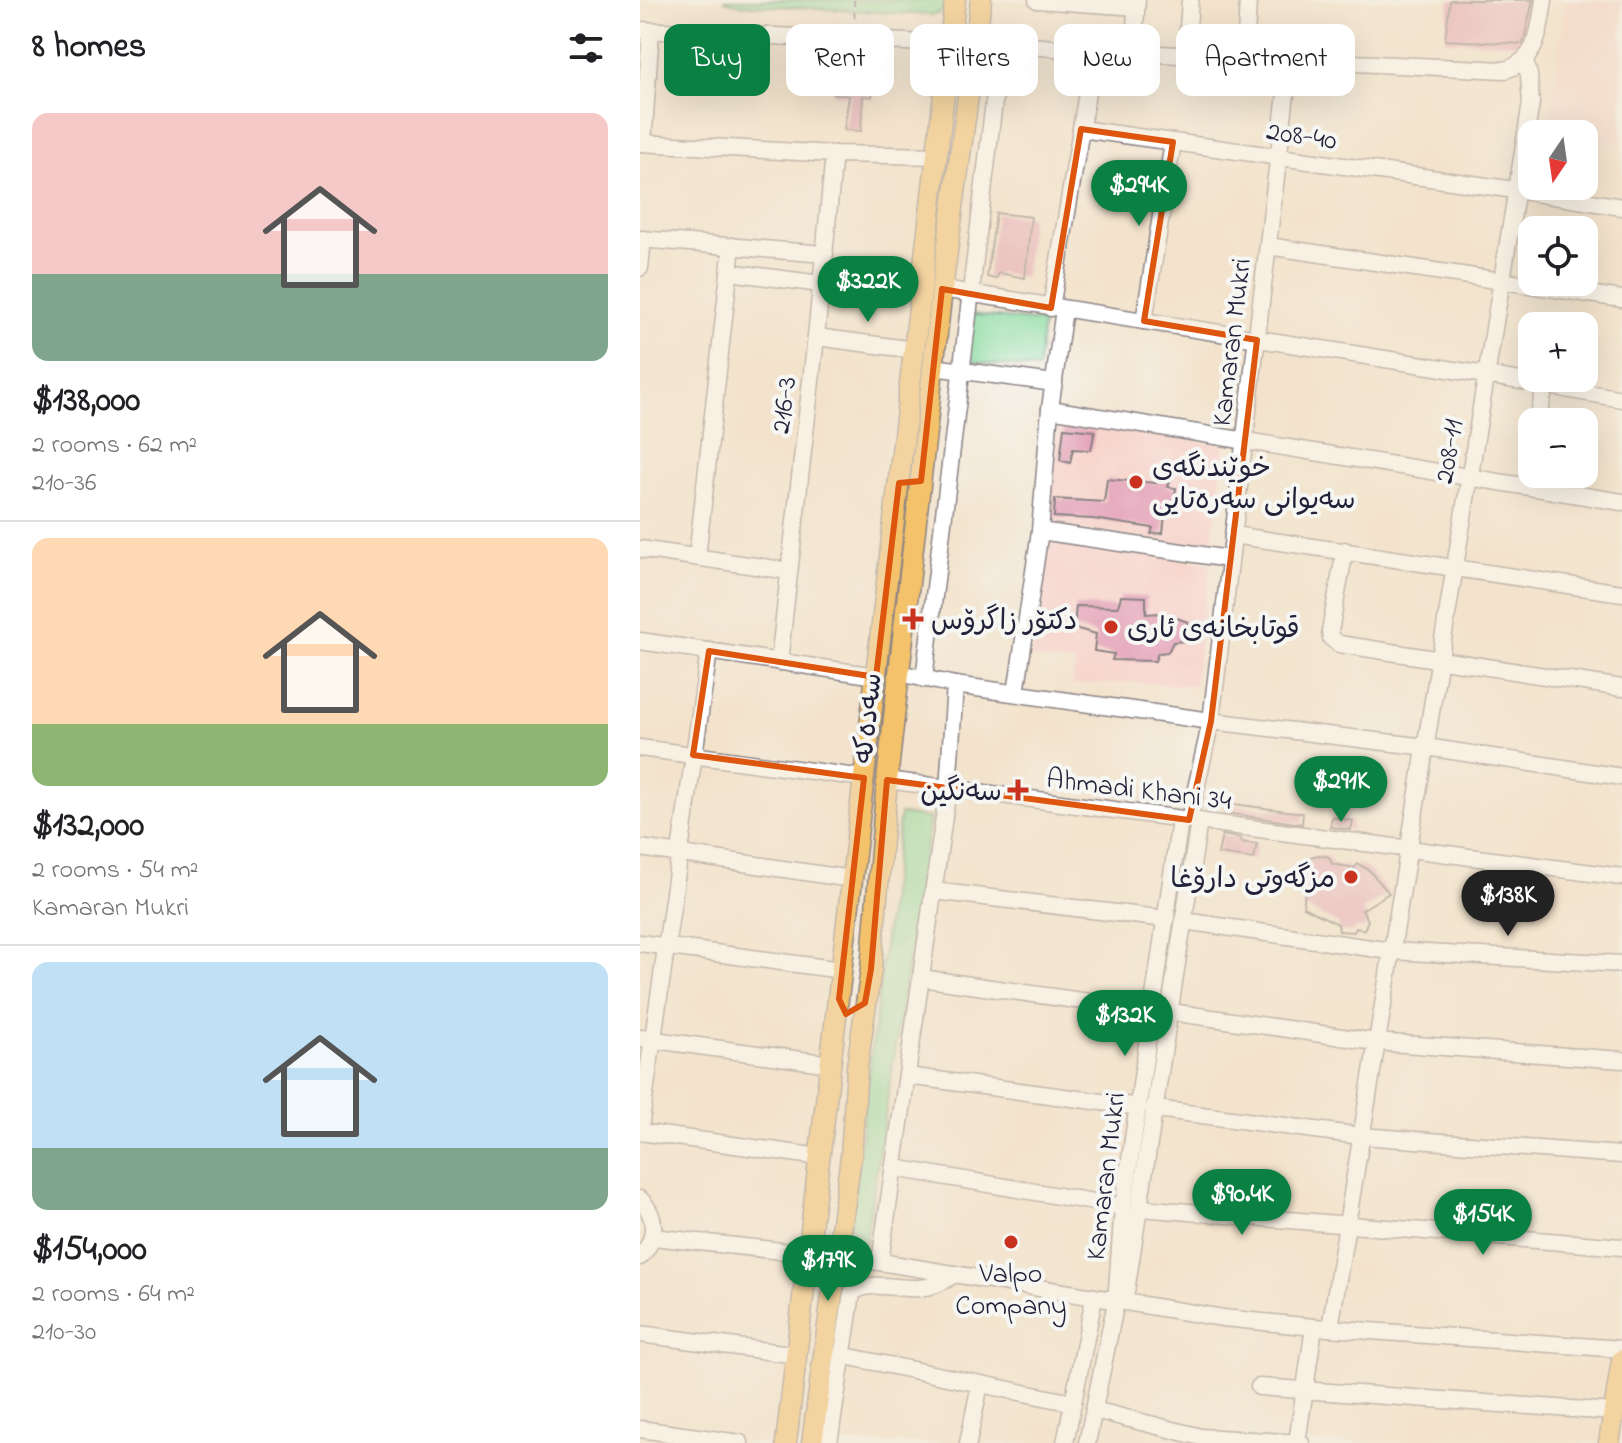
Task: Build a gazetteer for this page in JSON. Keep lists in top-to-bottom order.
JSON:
{
  "streets": {
    "main road": ["سەدەکە"],
    "street": [
      "208-40",
      "Kamaran Mukri",
      "216-3",
      "208-11",
      "Ahmadi Khani 34"
    ]
  },
  "crossings": [
    ["208-40", "Kamaran Mukri"],
    ["208-40", "208-11"],
    ["Kamaran Mukri", "Ahmadi Khani 34"],
    ["208-11", "Ahmadi Khani 34"],
    ["سەدەکە", "Ahmadi Khani 34"]
  ],
  "places": {
    "other": [
      "خوێندنگەی سەیوانی سەرەتایی",
      "قوتابخانەی ئاری",
      "مزگەوتی دارۆغا",
      "Valpo Company"
    ],
    "health": ["دکتۆر زاگرۆس", "سەنگین"]
  },
  "north": "bottom",
  "page": {
    "heading": "8 homes",
    "chip": [
      "Buy",
      "Rent",
      "Filters",
      "New",
      "Apartment"
    ],
    "list": [
      {
        "name": "$138,000",
        "note": "2 rooms · 62 m² · 210-36"
      },
      {
        "name": "$132,000",
        "note": "2 rooms · 54 m² · Kamaran Mukri"
      },
      {
        "name": "$154,000",
        "note": "2 rooms · 64 m² · 210-30"
      }
    ],
    "map_buttons": ["+", "−"],
    "price": [
      "$294K",
      "$322K",
      "$291K",
      "$138K",
      "$132K",
      "$90.4K",
      "$154K",
      "$179K"
    ]
  }
}
